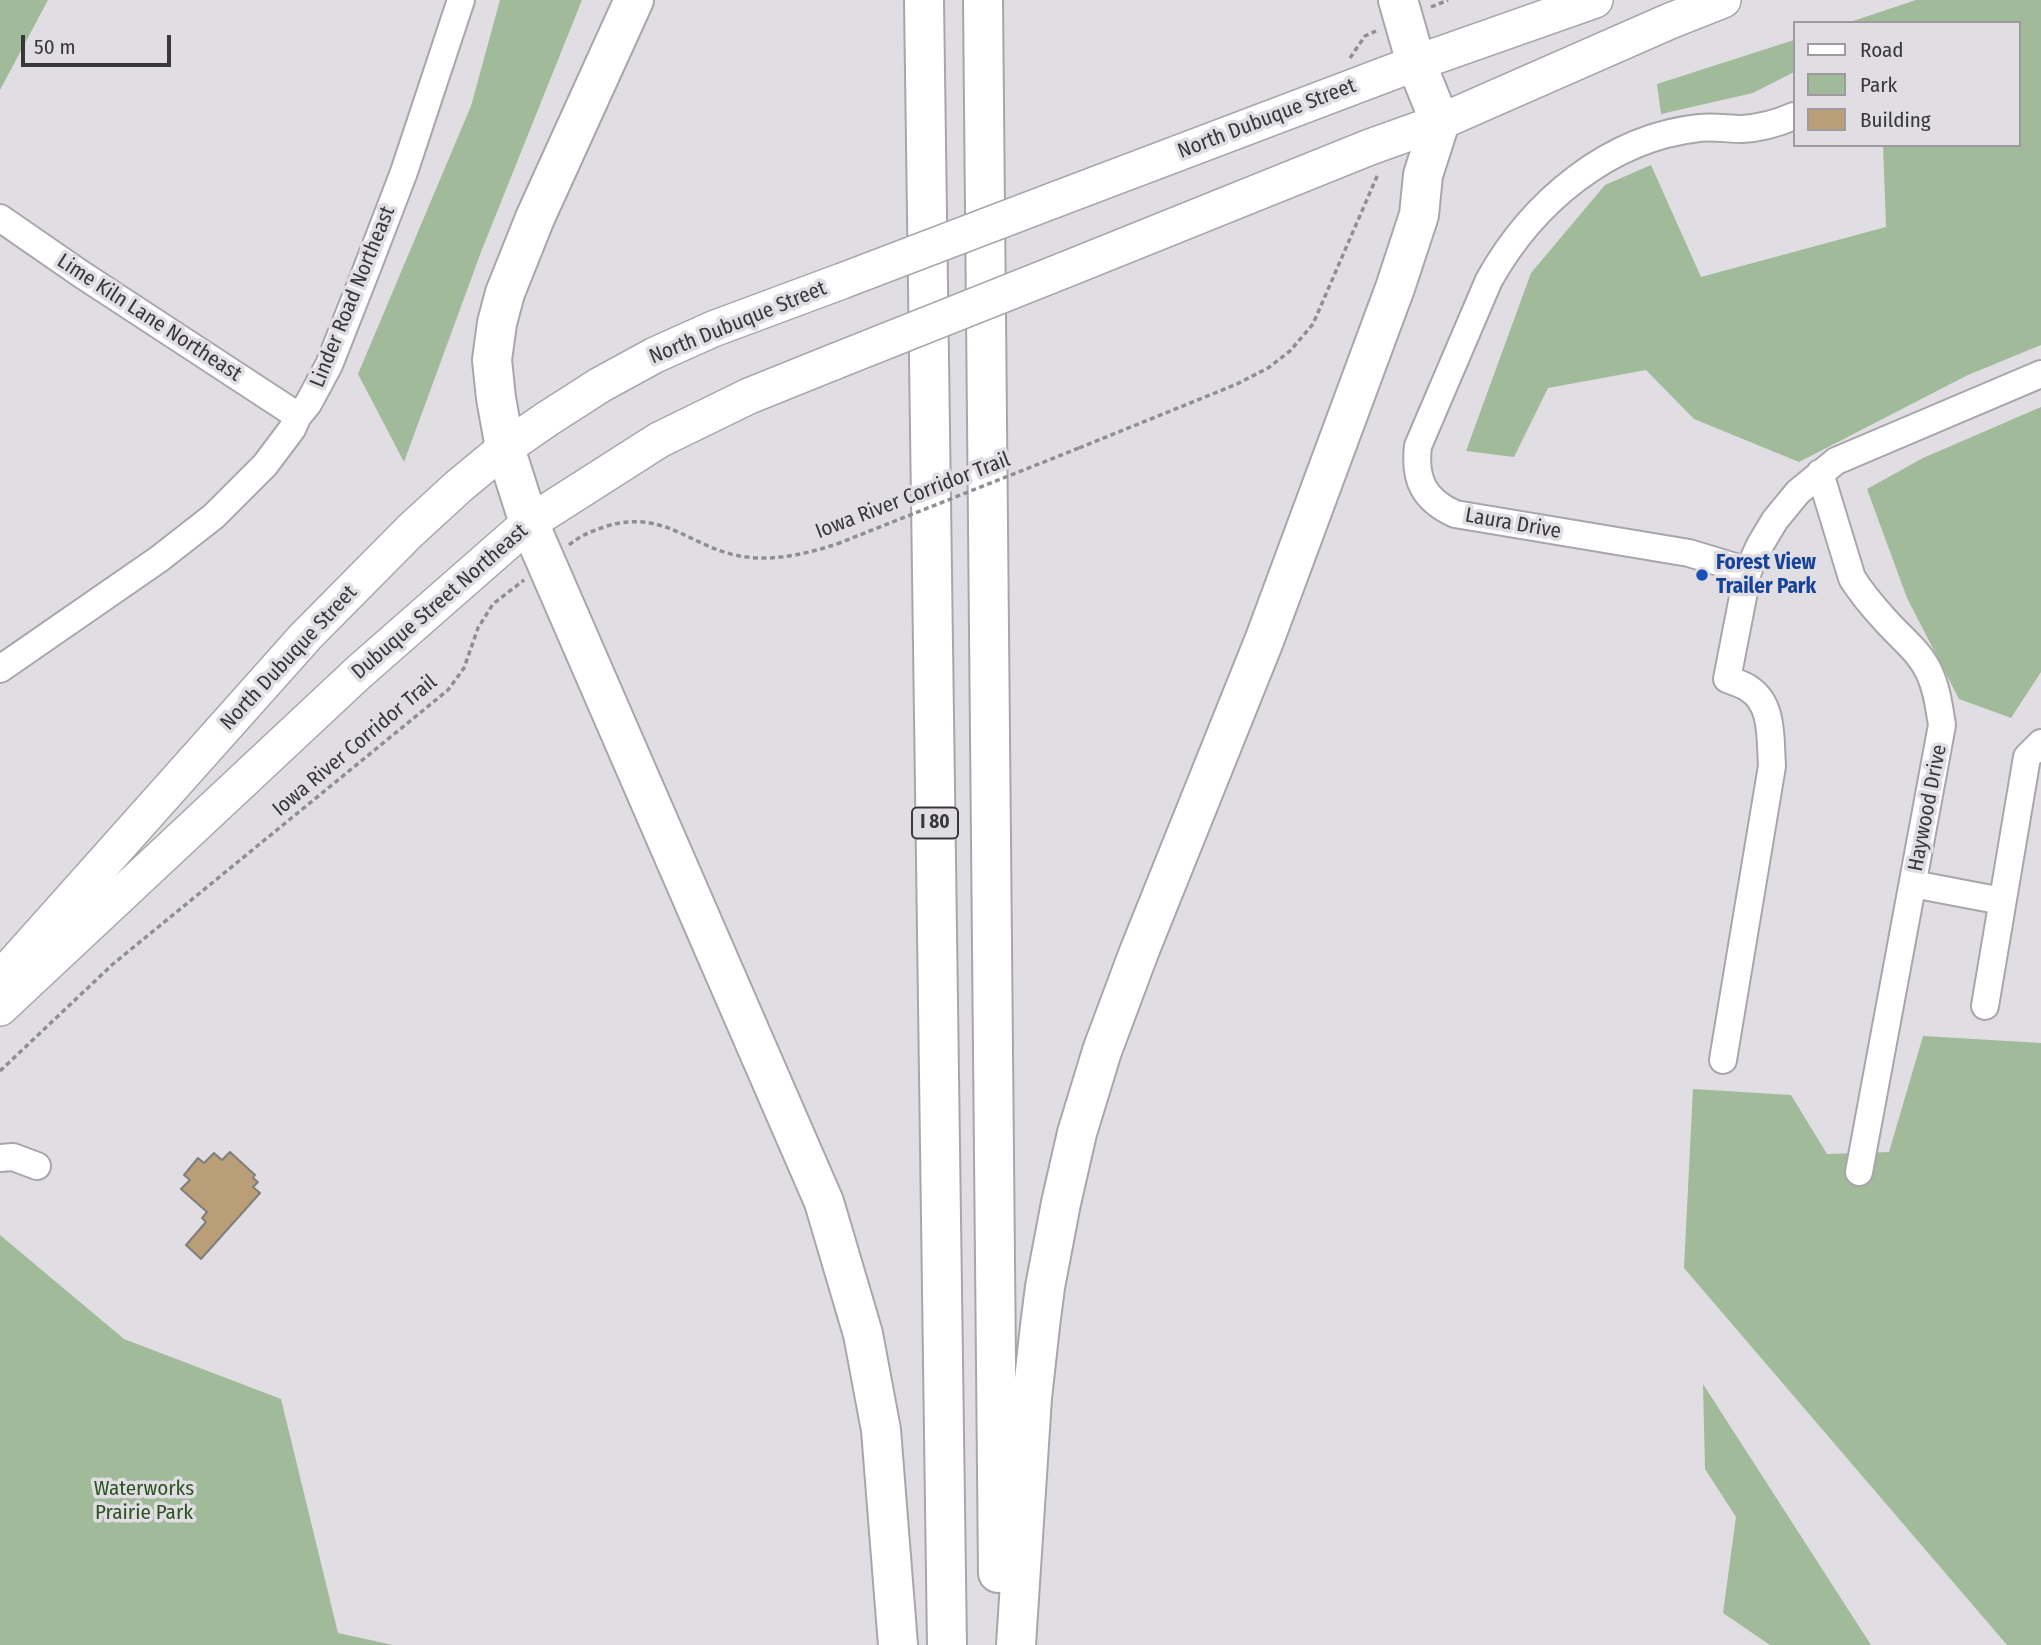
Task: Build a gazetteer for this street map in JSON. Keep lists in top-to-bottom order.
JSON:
{
  "streets": {
    "highway": ["I 80"],
    "main road": ["North Dubuque Street", "Dubuque Street Northeast"],
    "street": [
      "Linder Road Northeast",
      "Lime Kiln Lane Northeast",
      "Laura Drive",
      "Haywood Drive"
    ],
    "path": ["Iowa River Corridor Trail"]
  },
  "crossings": [
    ["Linder Road Northeast", "Lime Kiln Lane Northeast"]
  ],
  "parks": ["Waterworks Prairie Park"],
  "places": ["Forest View Trailer Park"],
  "legend": ["Road", "Park", "Building"],
  "scale_bar": "50 m"
}
